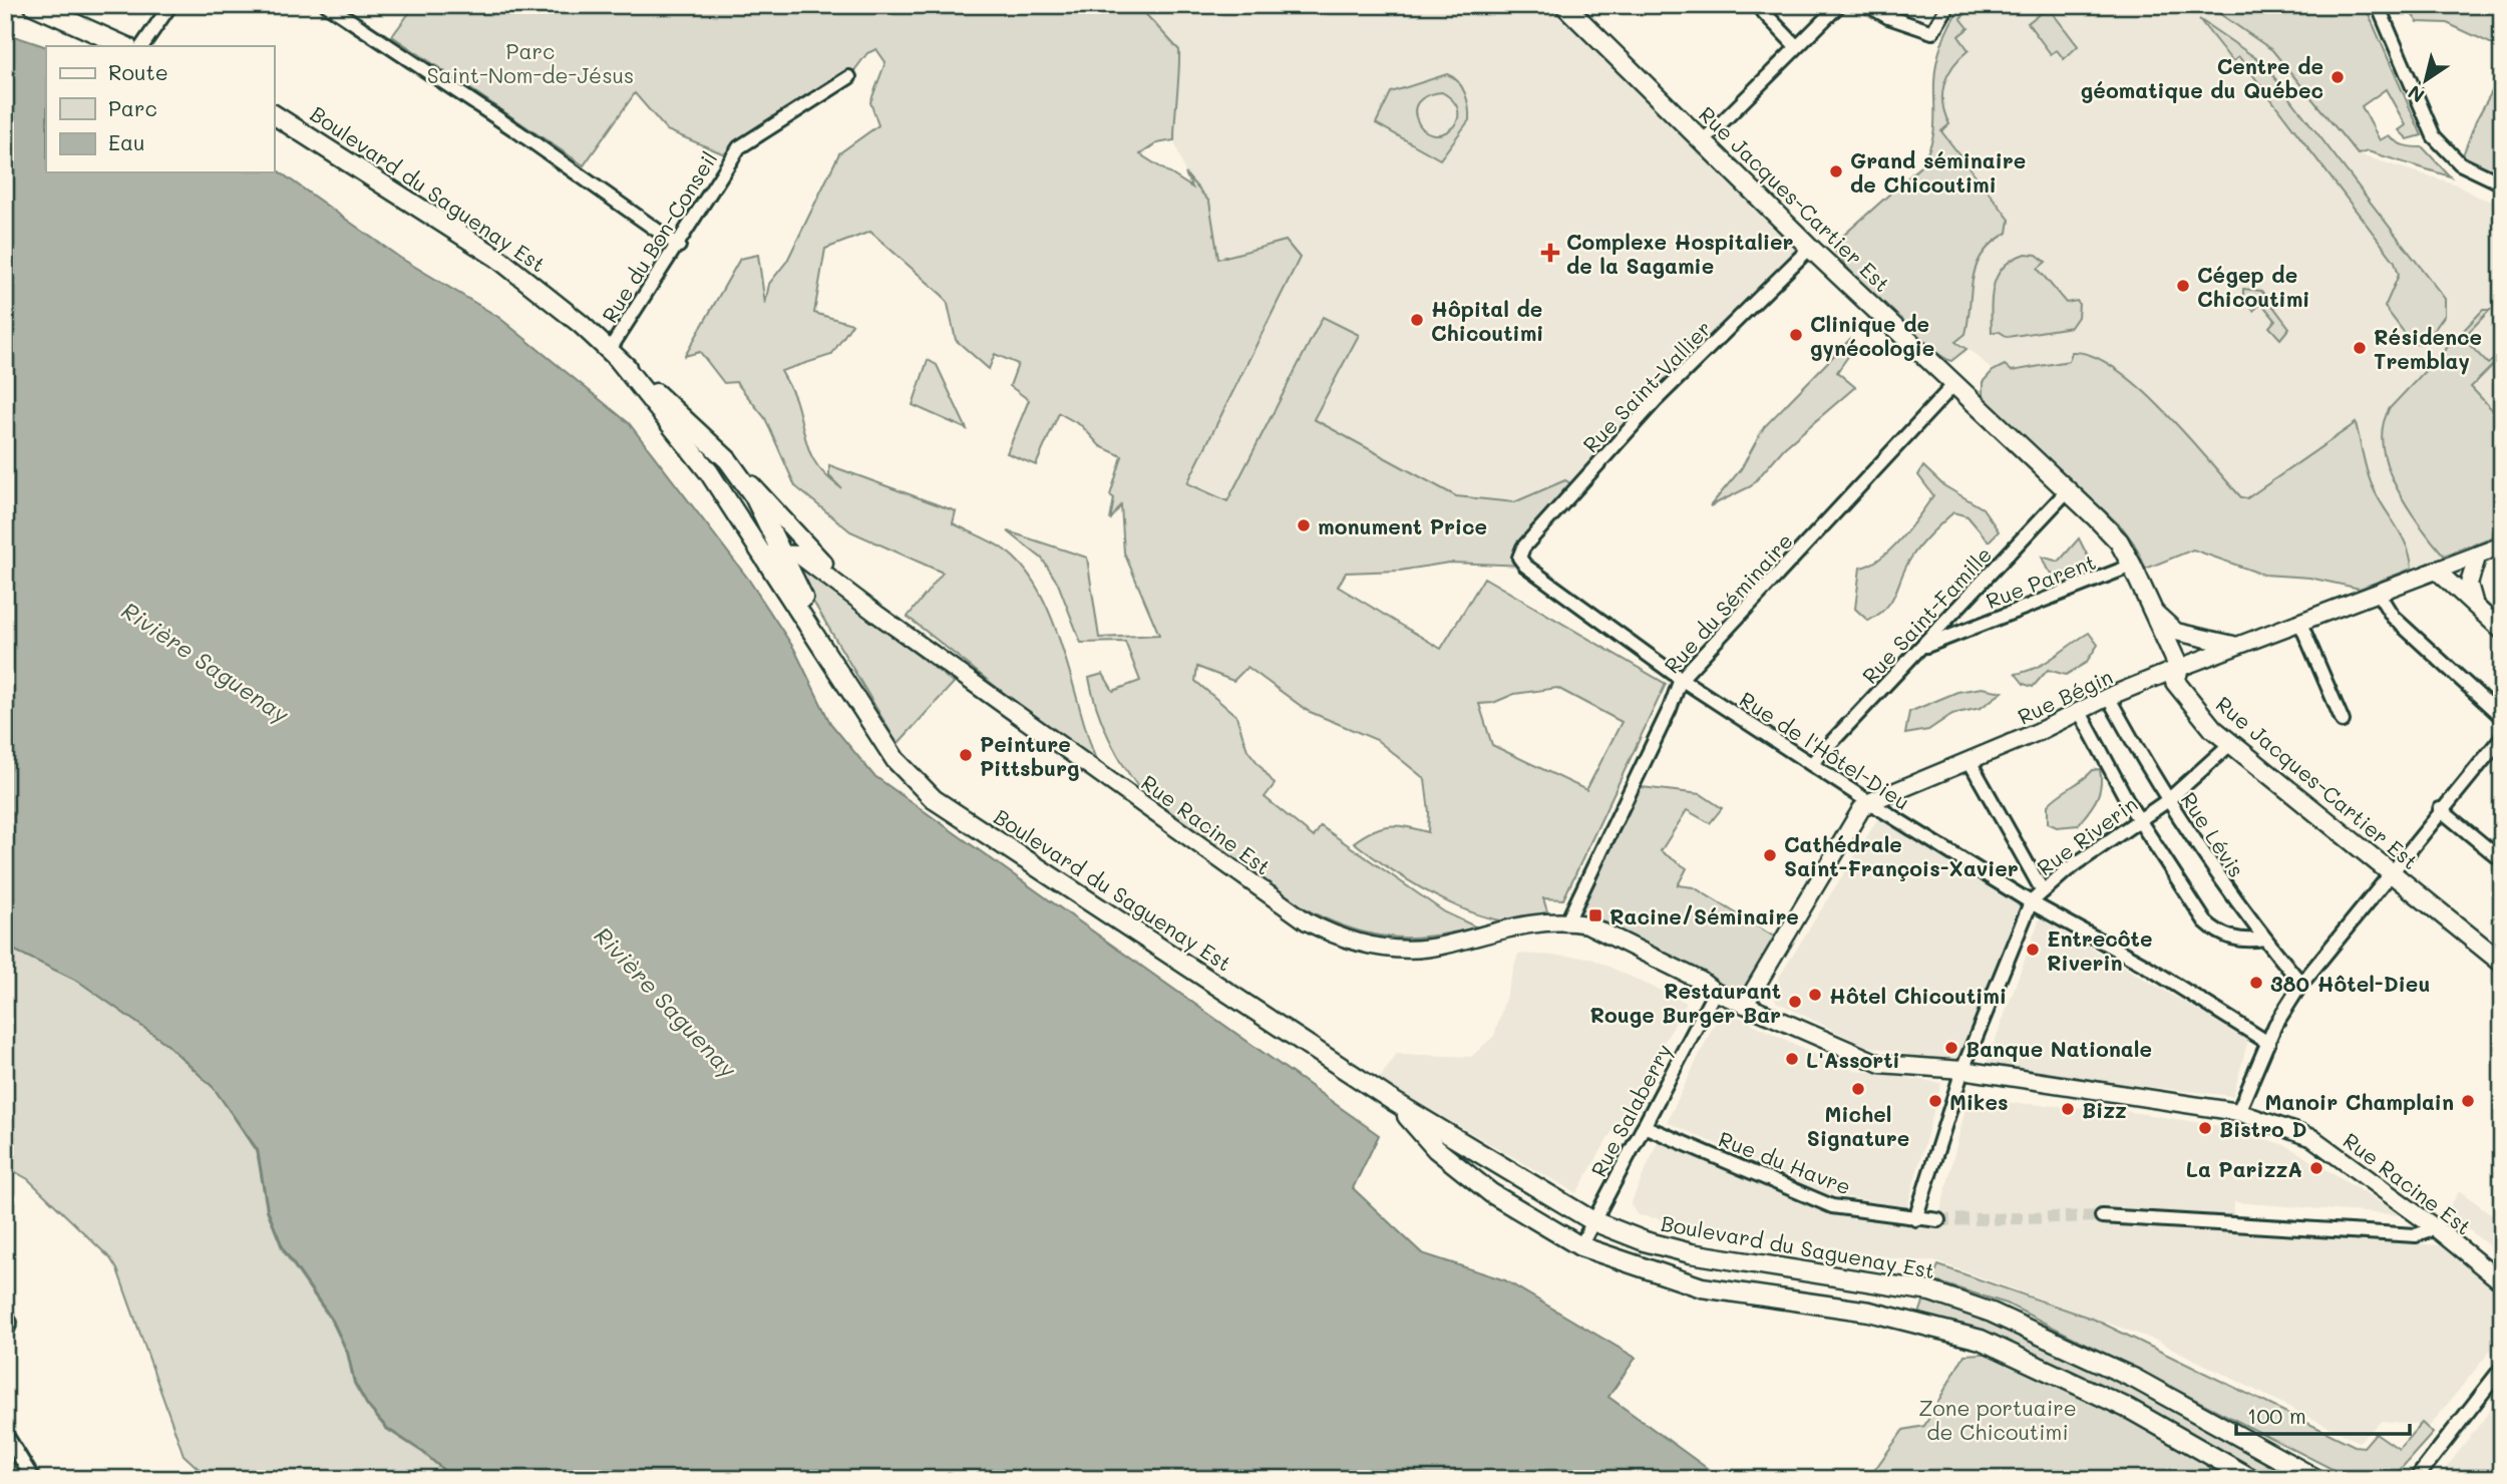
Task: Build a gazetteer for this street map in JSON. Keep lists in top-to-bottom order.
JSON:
{
  "streets": {
    "main road": ["Boulevard du Saguenay Est", "Rue Jacques-Cartier Est"],
    "street": [
      "Rue du Bon-Conseil",
      "Rue Saint-Vallier",
      "Rue Parent",
      "Rue du Séminaire",
      "Rue Saint-Famille",
      "Rue Bégin",
      "Rue de l'Hôtel-Dieu",
      "Rue Racine Est",
      "Rue Lévis",
      "Rue Riverin",
      "Rue Salaberry",
      "Rue du Havre"
    ]
  },
  "crossings": [
    ["Boulevard du Saguenay Est", "Rue du Bon-Conseil"],
    ["Boulevard du Saguenay Est", "Rue Racine Est"],
    ["Boulevard du Saguenay Est", "Rue Salaberry"],
    ["Rue Jacques-Cartier Est", "Rue Saint-Vallier"],
    ["Rue Jacques-Cartier Est", "Rue Parent"],
    ["Rue Jacques-Cartier Est", "Rue du Séminaire"],
    ["Rue Jacques-Cartier Est", "Rue Saint-Famille"],
    ["Rue Jacques-Cartier Est", "Rue Bégin"],
    ["Rue Jacques-Cartier Est", "Rue Riverin"],
    ["Rue Saint-Vallier", "Rue de l'Hôtel-Dieu"],
    ["Rue Parent", "Rue Saint-Famille"],
    ["Rue du Séminaire", "Rue de l'Hôtel-Dieu"],
    ["Rue du Séminaire", "Rue Racine Est"],
    ["Rue Saint-Famille", "Rue de l'Hôtel-Dieu"],
    ["Rue Bégin", "Rue de l'Hôtel-Dieu"],
    ["Rue Bégin", "Rue Lévis"],
    ["Rue de l'Hôtel-Dieu", "Rue Riverin"],
    ["Rue Racine Est", "Rue Riverin"],
    ["Rue Racine Est", "Rue Salaberry"],
    ["Rue Lévis", "Rue Riverin"],
    ["Rue Riverin", "Rue du Havre"],
    ["Rue Salaberry", "Rue du Havre"]
  ],
  "water": ["Rivière Saguenay"],
  "parks": ["Parc Saint-Nom-de-Jésus", "Zone portuaire de Chicoutimi"],
  "places": {
    "other": [
      "Centre de géomatique du Québec",
      "Grand séminaire de Chicoutimi",
      "Cégep de Chicoutimi",
      "Hôpital de Chicoutimi",
      "Clinique de gynécologie",
      "Résidence Tremblay",
      "monument Price",
      "Peinture Pittsburg",
      "Cathédrale Saint-François-Xavier",
      "Entrecôte Riverin",
      "380 Hôtel-Dieu",
      "Hôtel Chicoutimi",
      "Restaurant Rouge Burger Bar",
      "Banque Nationale",
      "L'Assorti",
      "Michel Signature",
      "Mikes",
      "Manoir Champlain",
      "Bizz",
      "Bistro D",
      "La ParizzA"
    ],
    "health": ["Complexe Hospitalier de la Sagamie"],
    "transit": ["Racine/Séminaire"]
  },
  "legend": ["Route", "Parc", "Eau"],
  "scale_bar": "100 m",
  "north": "bottom left"
}
